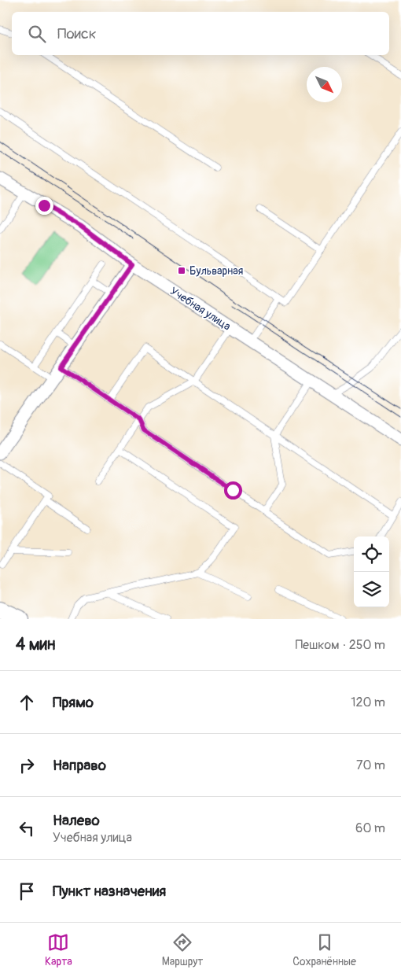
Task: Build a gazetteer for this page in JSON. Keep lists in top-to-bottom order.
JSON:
{
  "streets": {
    "street": ["Учебная улица"]
  },
  "places": {
    "transit": ["Бульварная"]
  },
  "north": "bottom right",
  "page": {
    "search": "Поиск",
    "heading": ["4 мин", "Пешком · 250 m"],
    "list": [
      ["Прямо", "120 m"],
      ["Направо", "70 m"],
      ["Налево", "Учебная улица", "60 m"],
      "Пункт назначения"
    ],
    "nav": ["Карта", "Маршрут", "Сохранённые"]
  }
}
